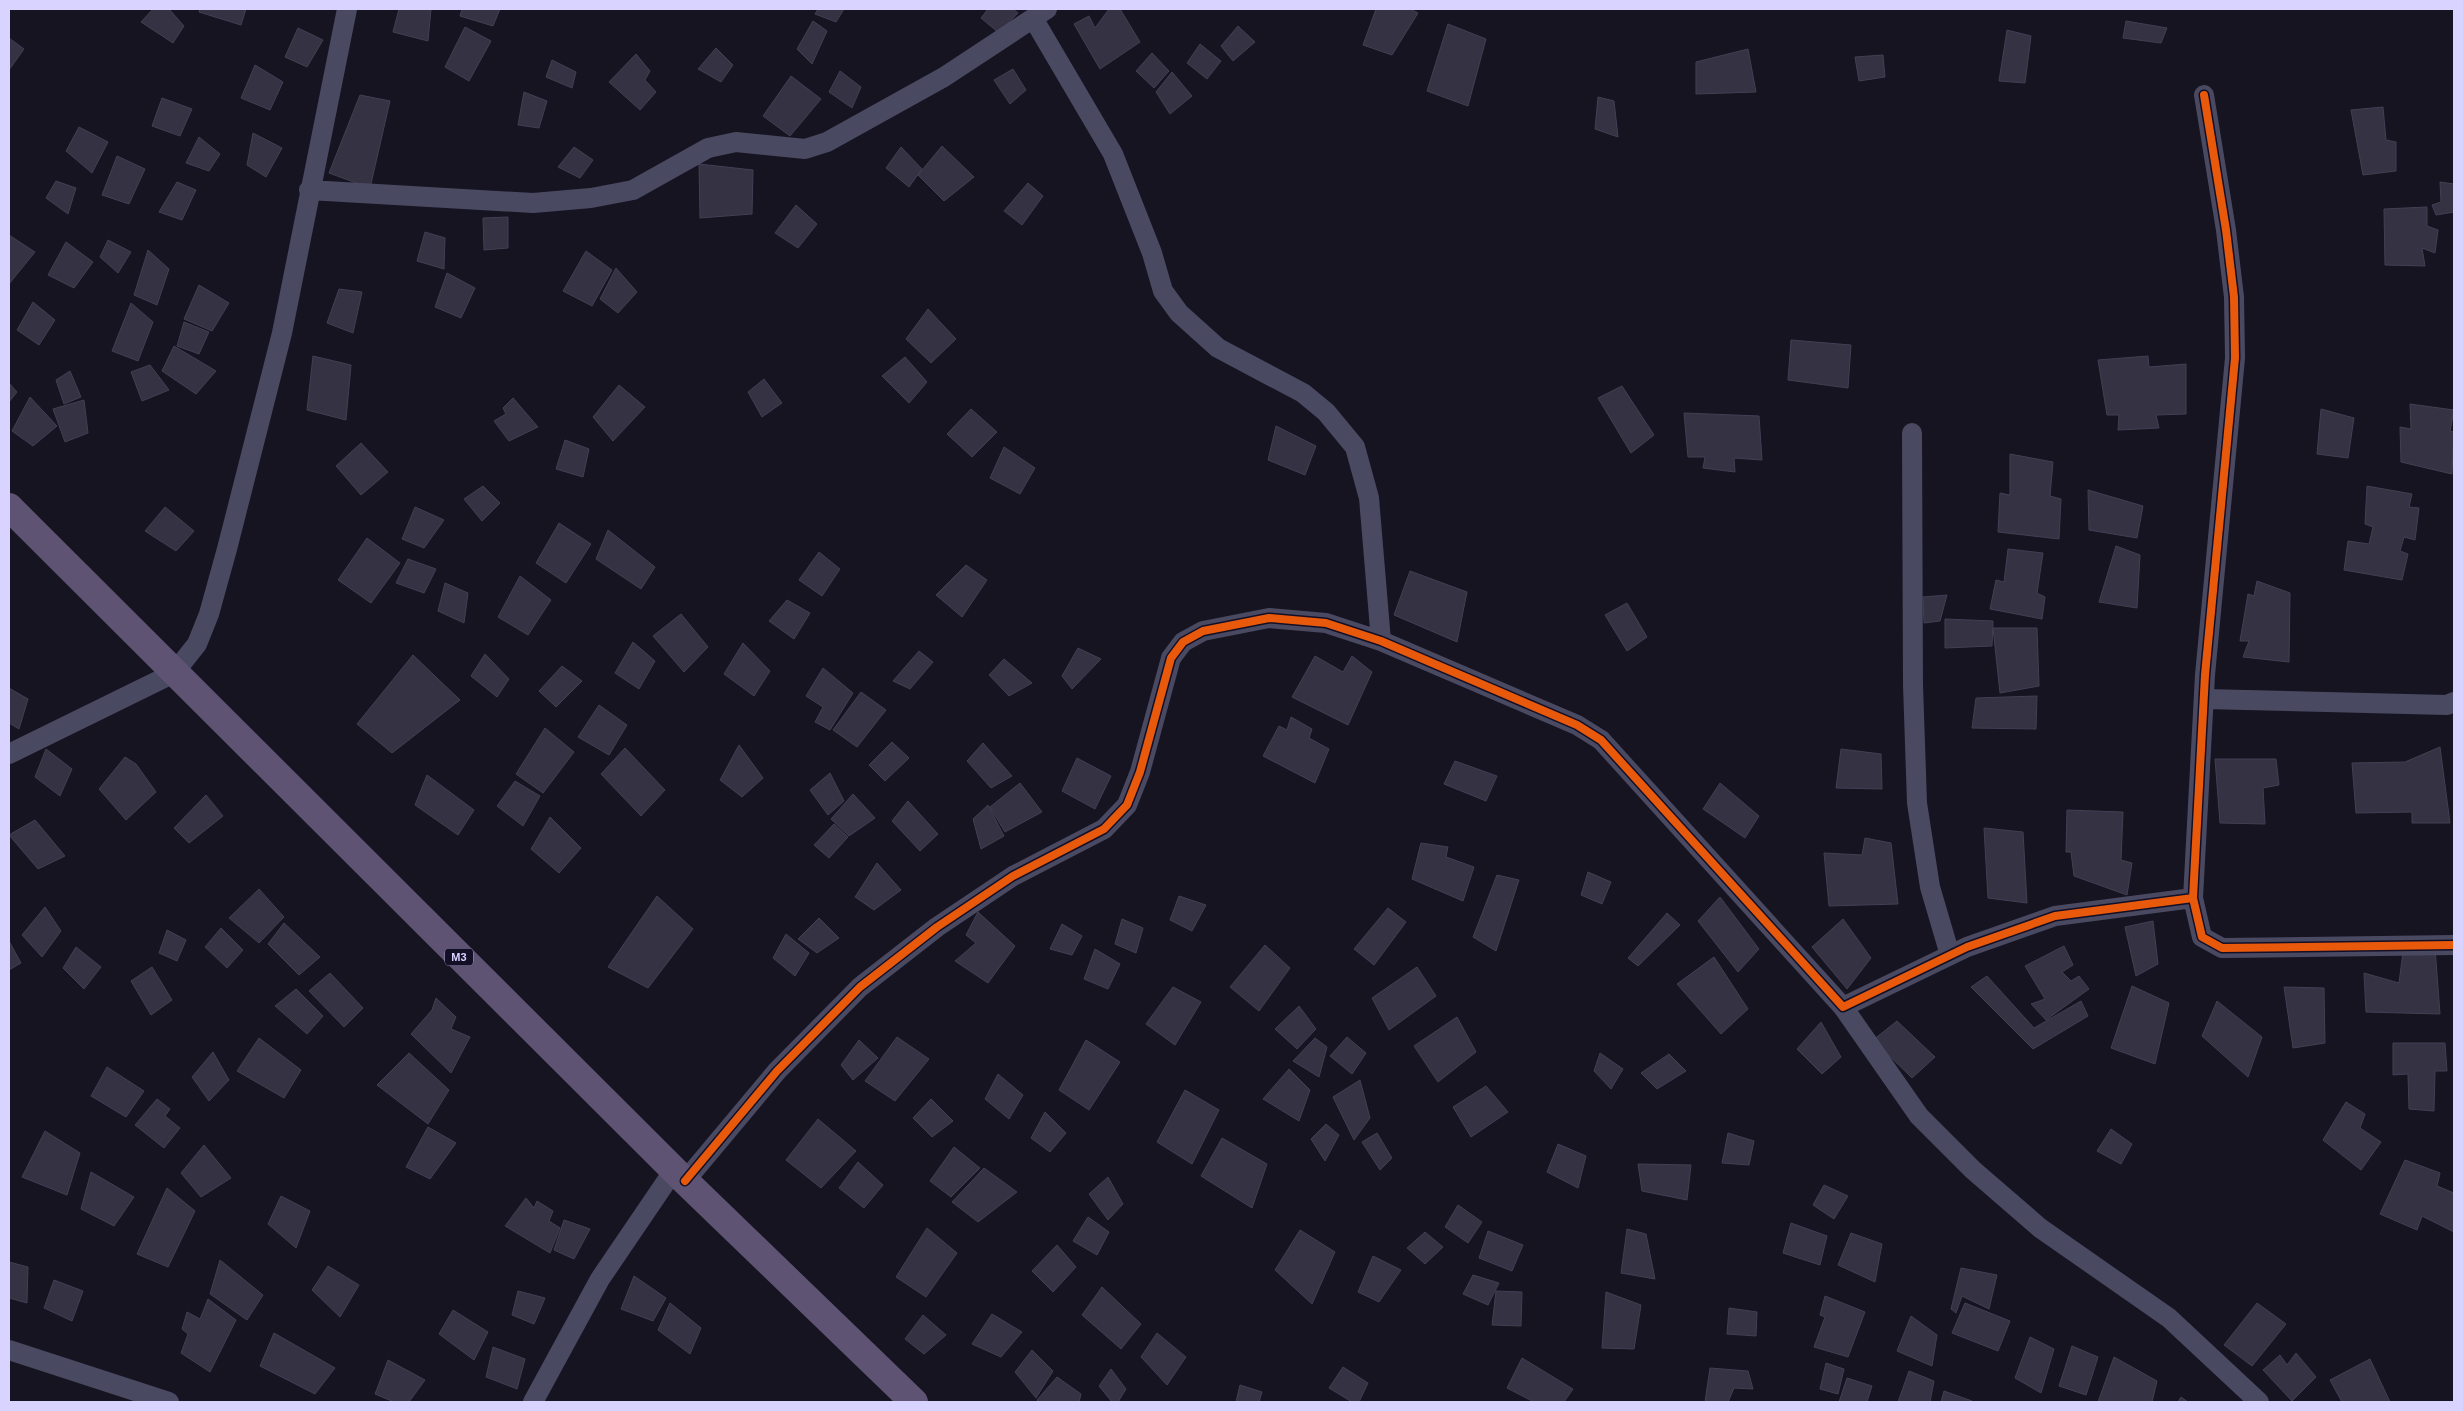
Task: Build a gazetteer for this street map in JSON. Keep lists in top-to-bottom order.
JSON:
{
  "streets": {
    "main road": ["M3"]
  }
}
